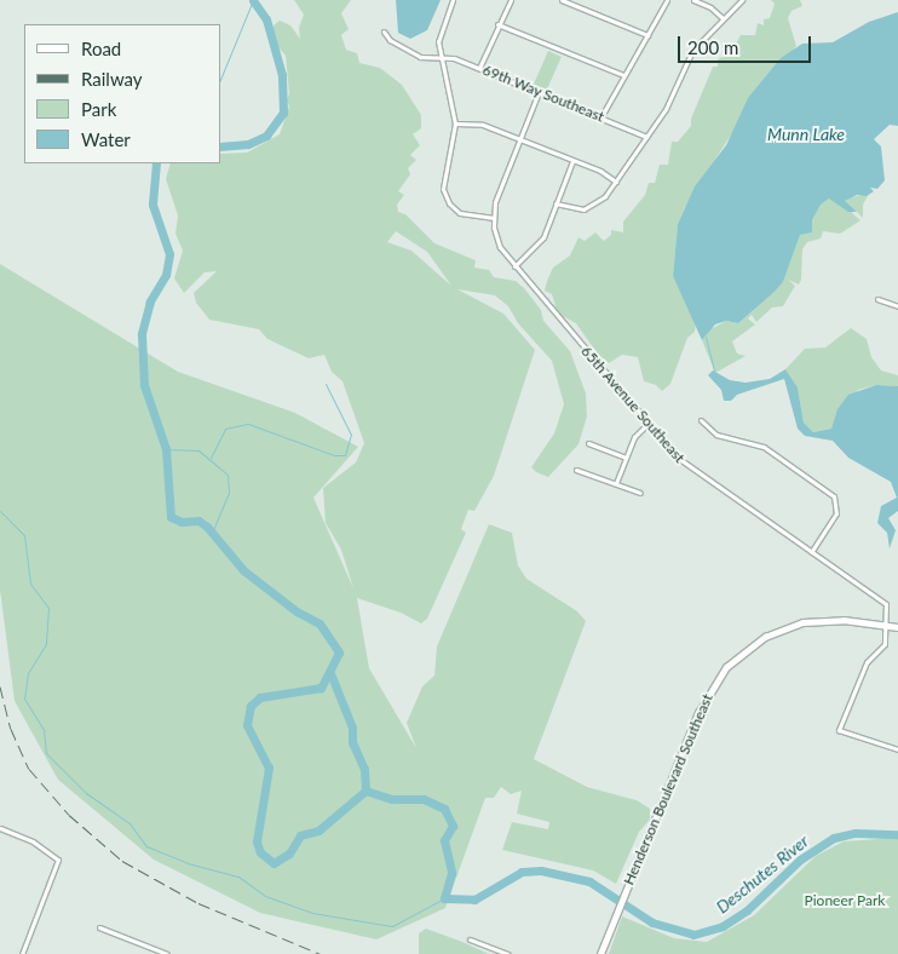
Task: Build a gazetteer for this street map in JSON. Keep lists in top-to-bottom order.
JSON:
{
  "streets": {
    "street": ["69th Way Southeast", "65th Avenue Southeast", "Henderson Boulevard Southeast"]
  },
  "crossings": [
    ["65th Avenue Southeast", "Henderson Boulevard Southeast"]
  ],
  "water": ["Munn Lake", "Deschutes River"],
  "parks": ["Pioneer Park"],
  "legend": [
    "Road",
    "Railway",
    "Park",
    "Water"
  ],
  "scale_bar": "200 m"
}
